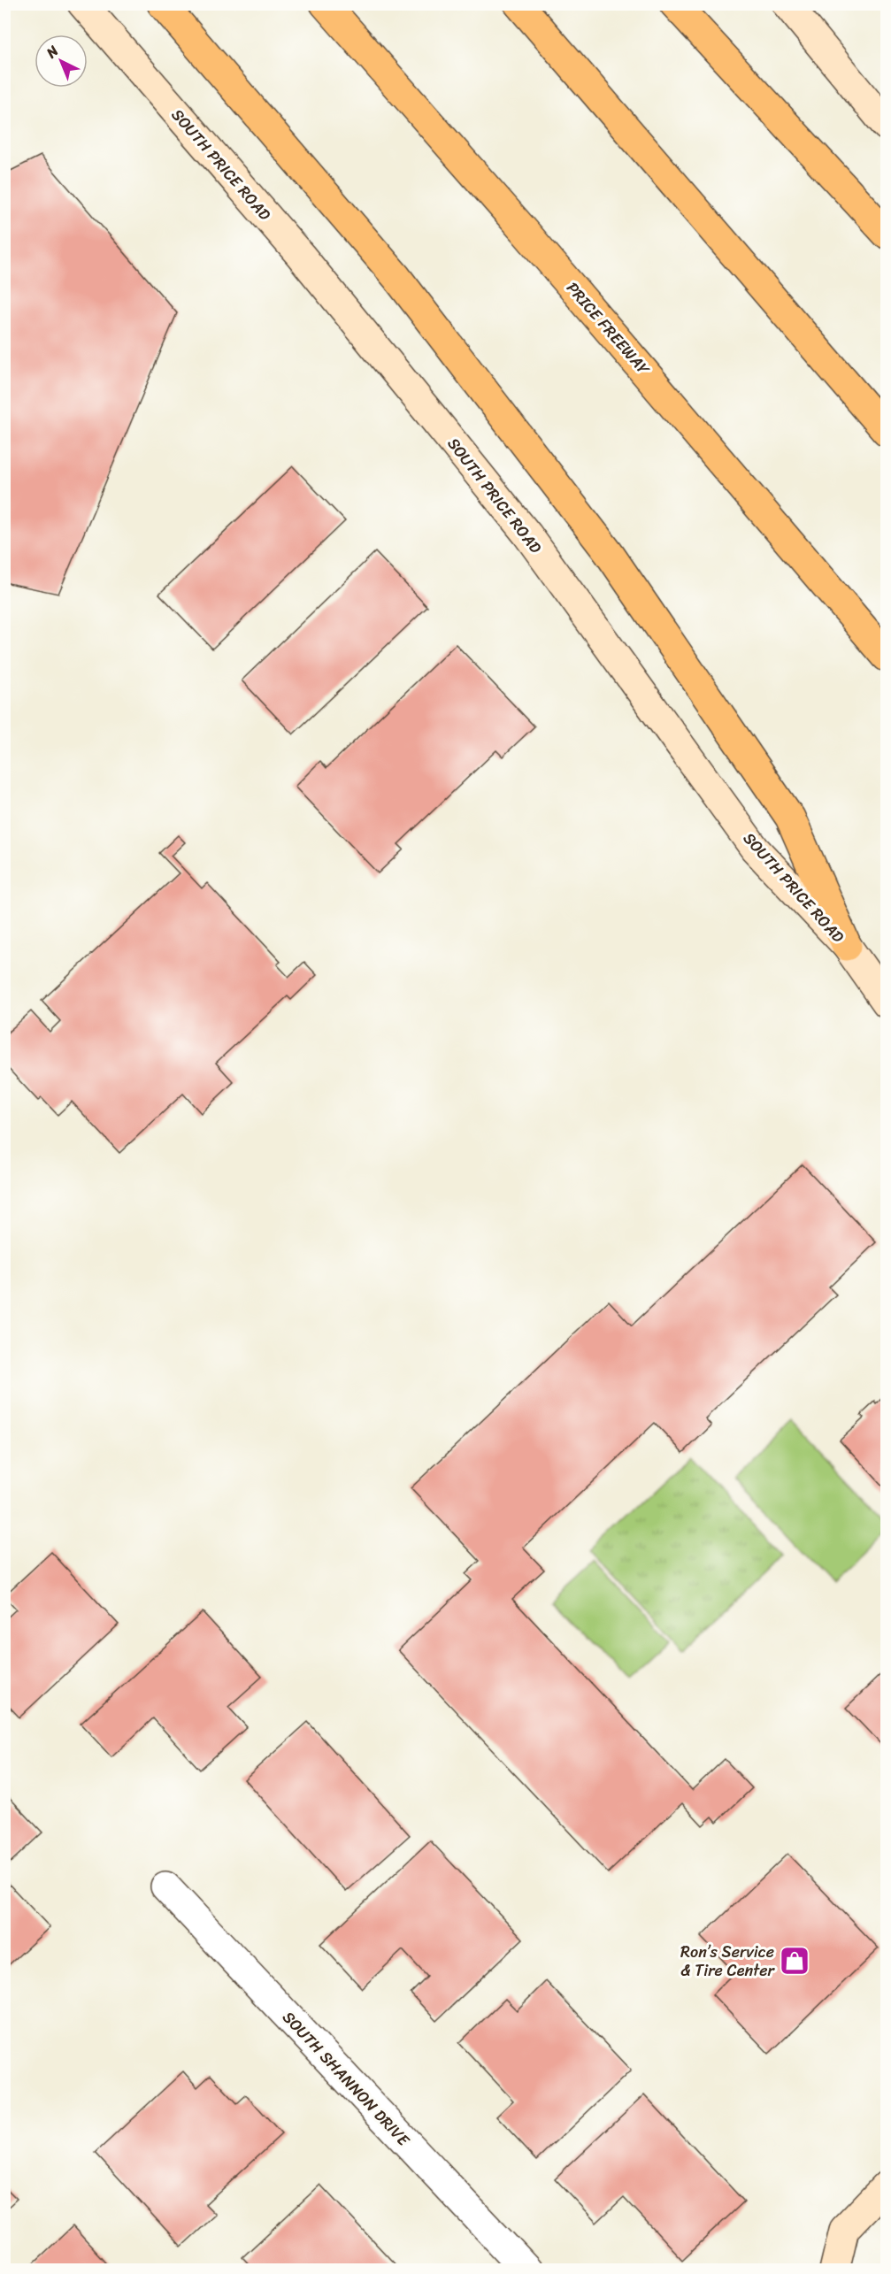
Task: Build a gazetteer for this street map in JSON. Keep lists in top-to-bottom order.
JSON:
{
  "streets": {
    "highway": ["PRICE FREEWAY"],
    "main road": ["SOUTH PRICE ROAD"],
    "street": ["SOUTH SHANNON DRIVE"]
  },
  "places": {
    "shop": ["Ron’s Service & Tire Center"]
  },
  "north": "top left"
}
